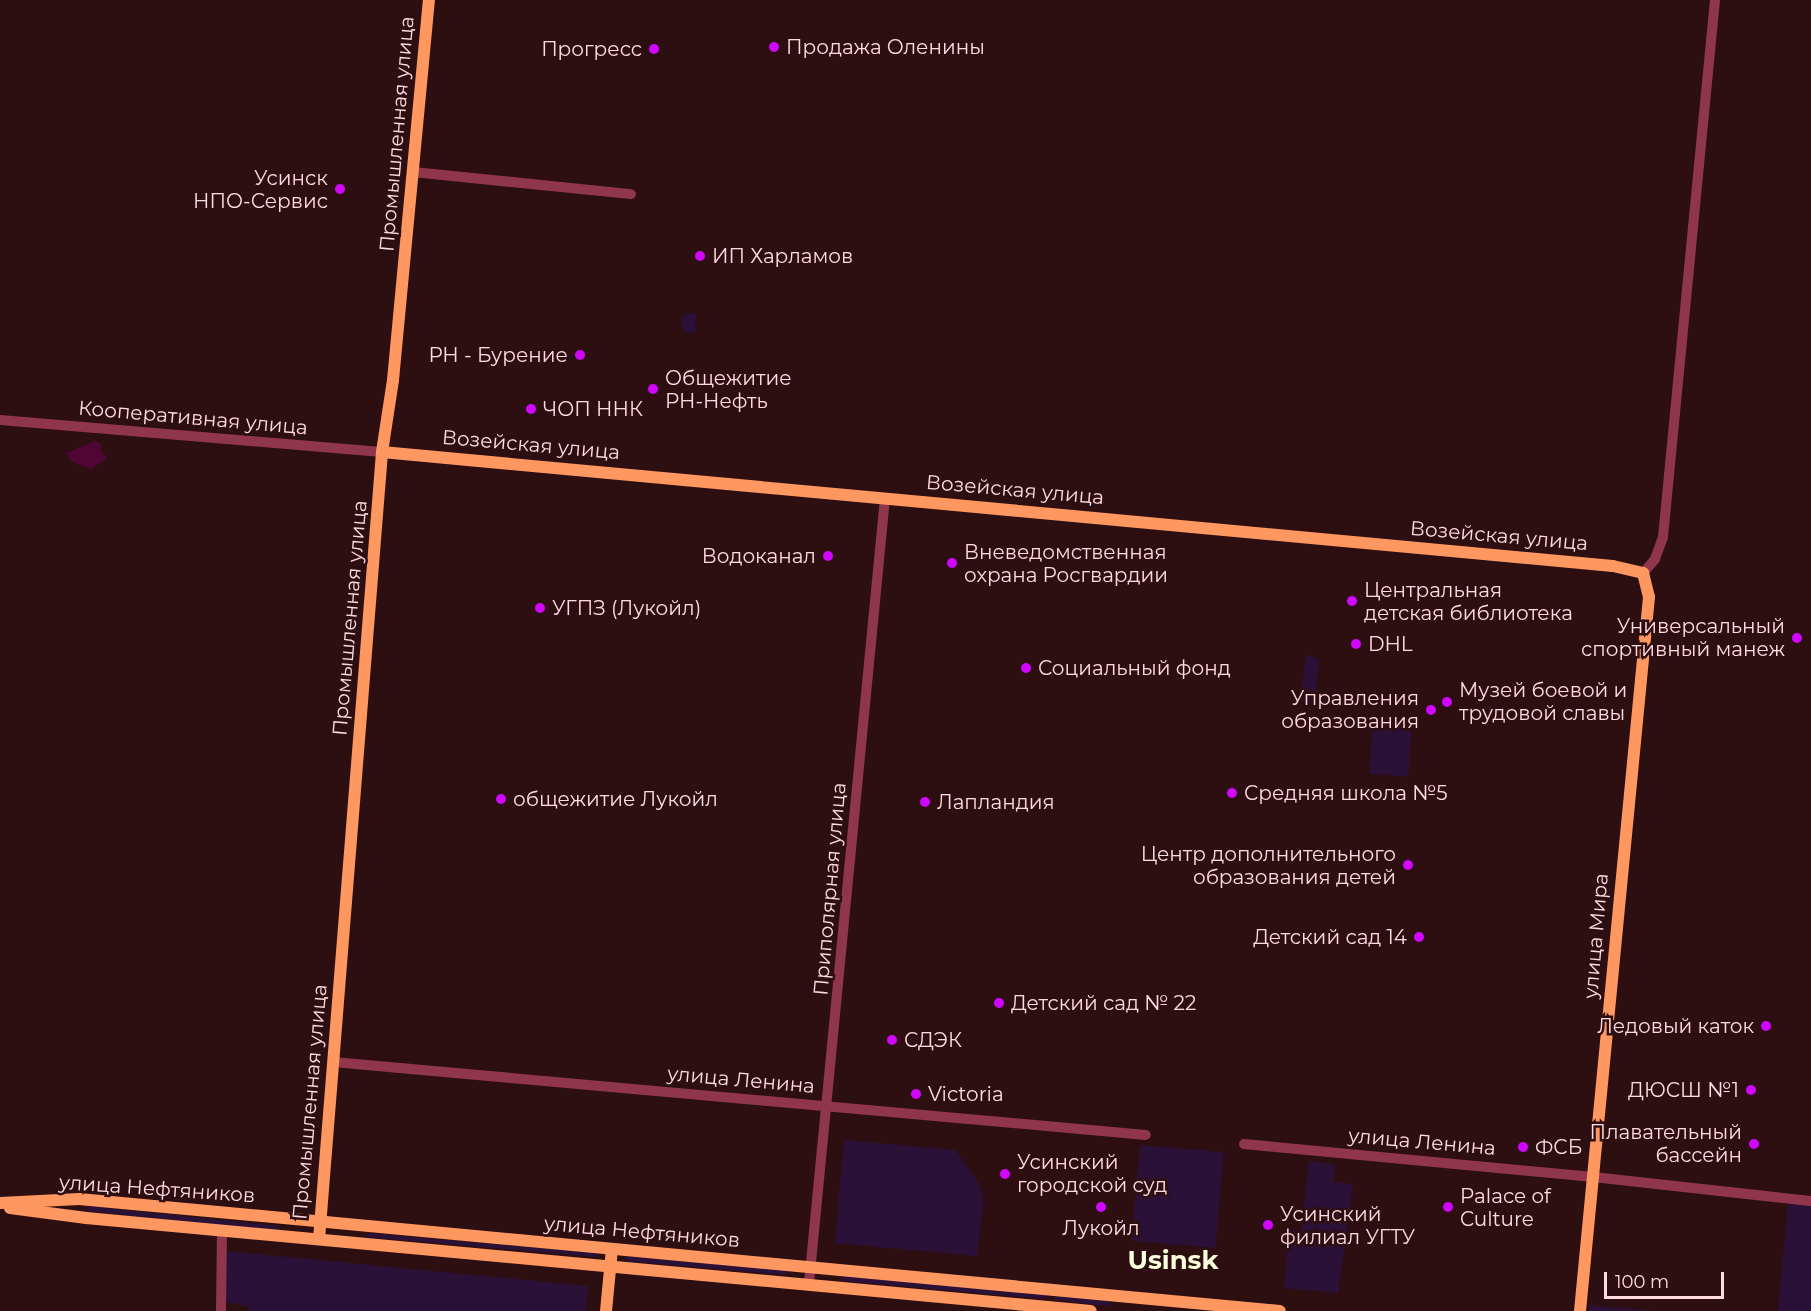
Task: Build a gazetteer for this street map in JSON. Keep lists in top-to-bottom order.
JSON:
{
  "streets": {
    "main road": [
      "Промышленная улица",
      "Возейская улица",
      "улица Мира",
      "улица Нефтяников"
    ],
    "street": ["Кооперативная улица", "Приполярная улица", "улица Ленина"]
  },
  "crossings": [
    ["Промышленная улица", "Кооперативная улица"],
    ["Промышленная улица", "Возейская улица"],
    ["Промышленная улица", "улица Ленина"],
    ["Промышленная улица", "улица Нефтяников"],
    ["Кооперативная улица", "Возейская улица"],
    ["Возейская улица", "Приполярная улица"],
    ["Возейская улица", "улица Мира"],
    ["Приполярная улица", "улица Ленина"],
    ["Приполярная улица", "улица Нефтяников"],
    ["улица Мира", "улица Ленина"]
  ],
  "districts": ["Usinsk"],
  "places": [
    "Продажа Оленины",
    "Прогресс",
    "Усинск НПО-Сервис",
    "ИП Харламов",
    "РН - Бурение",
    "Общежитие РН-Нефть",
    "ЧОП ННК",
    "Водоканал",
    "Вневедомственная охрана Росгвардии",
    "Центральная детская библиотека",
    "УГПЗ (Лукойл)",
    "Универсальный спортивный манеж",
    "DHL",
    "Социальный фонд",
    "Музей боевой и трудовой славы",
    "Управления образования",
    "Средняя школа №5",
    "общежитие Лукойл",
    "Лапландия",
    "Центр дополнительного образования детей",
    "Детский сад 14",
    "Детский сад № 22",
    "Ледовый каток",
    "СДЭК",
    "ДЮСШ №1",
    "Victoria",
    "Плавательный бассейн",
    "ФСБ",
    "Усинский городской суд",
    "Лукойл",
    "Palace of Culture",
    "Усинский филиал УГТУ"
  ],
  "scale_bar": "100 m"
}
